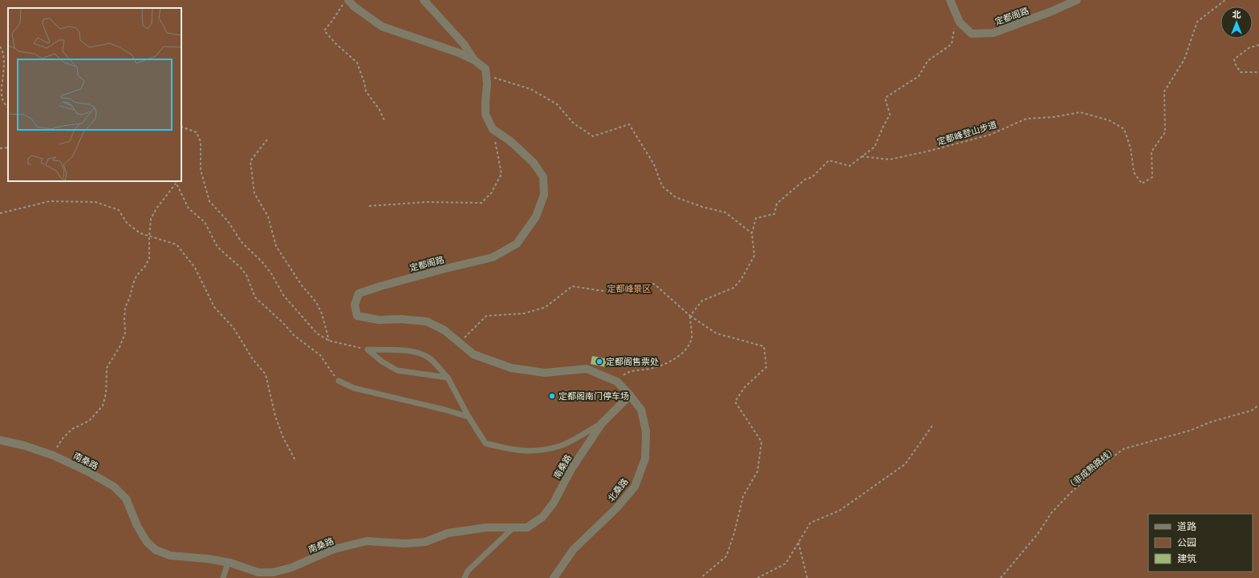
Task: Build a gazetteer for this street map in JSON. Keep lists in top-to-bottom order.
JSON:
{
  "streets": {
    "street": ["定都阁路", "南桑路", "北桑路"],
    "path": ["定都峰登山步道", "（非成熟路线）"]
  },
  "crossings": [
    ["定都阁路", "南桑路"],
    ["定都阁路", "北桑路"],
    ["南桑路", "北桑路"]
  ],
  "parks": ["定都峰景区"],
  "places": ["定都阁售票处", "定都阁南门停车场"],
  "legend": ["道路", "公园", "建筑"],
  "north": "top"
}
